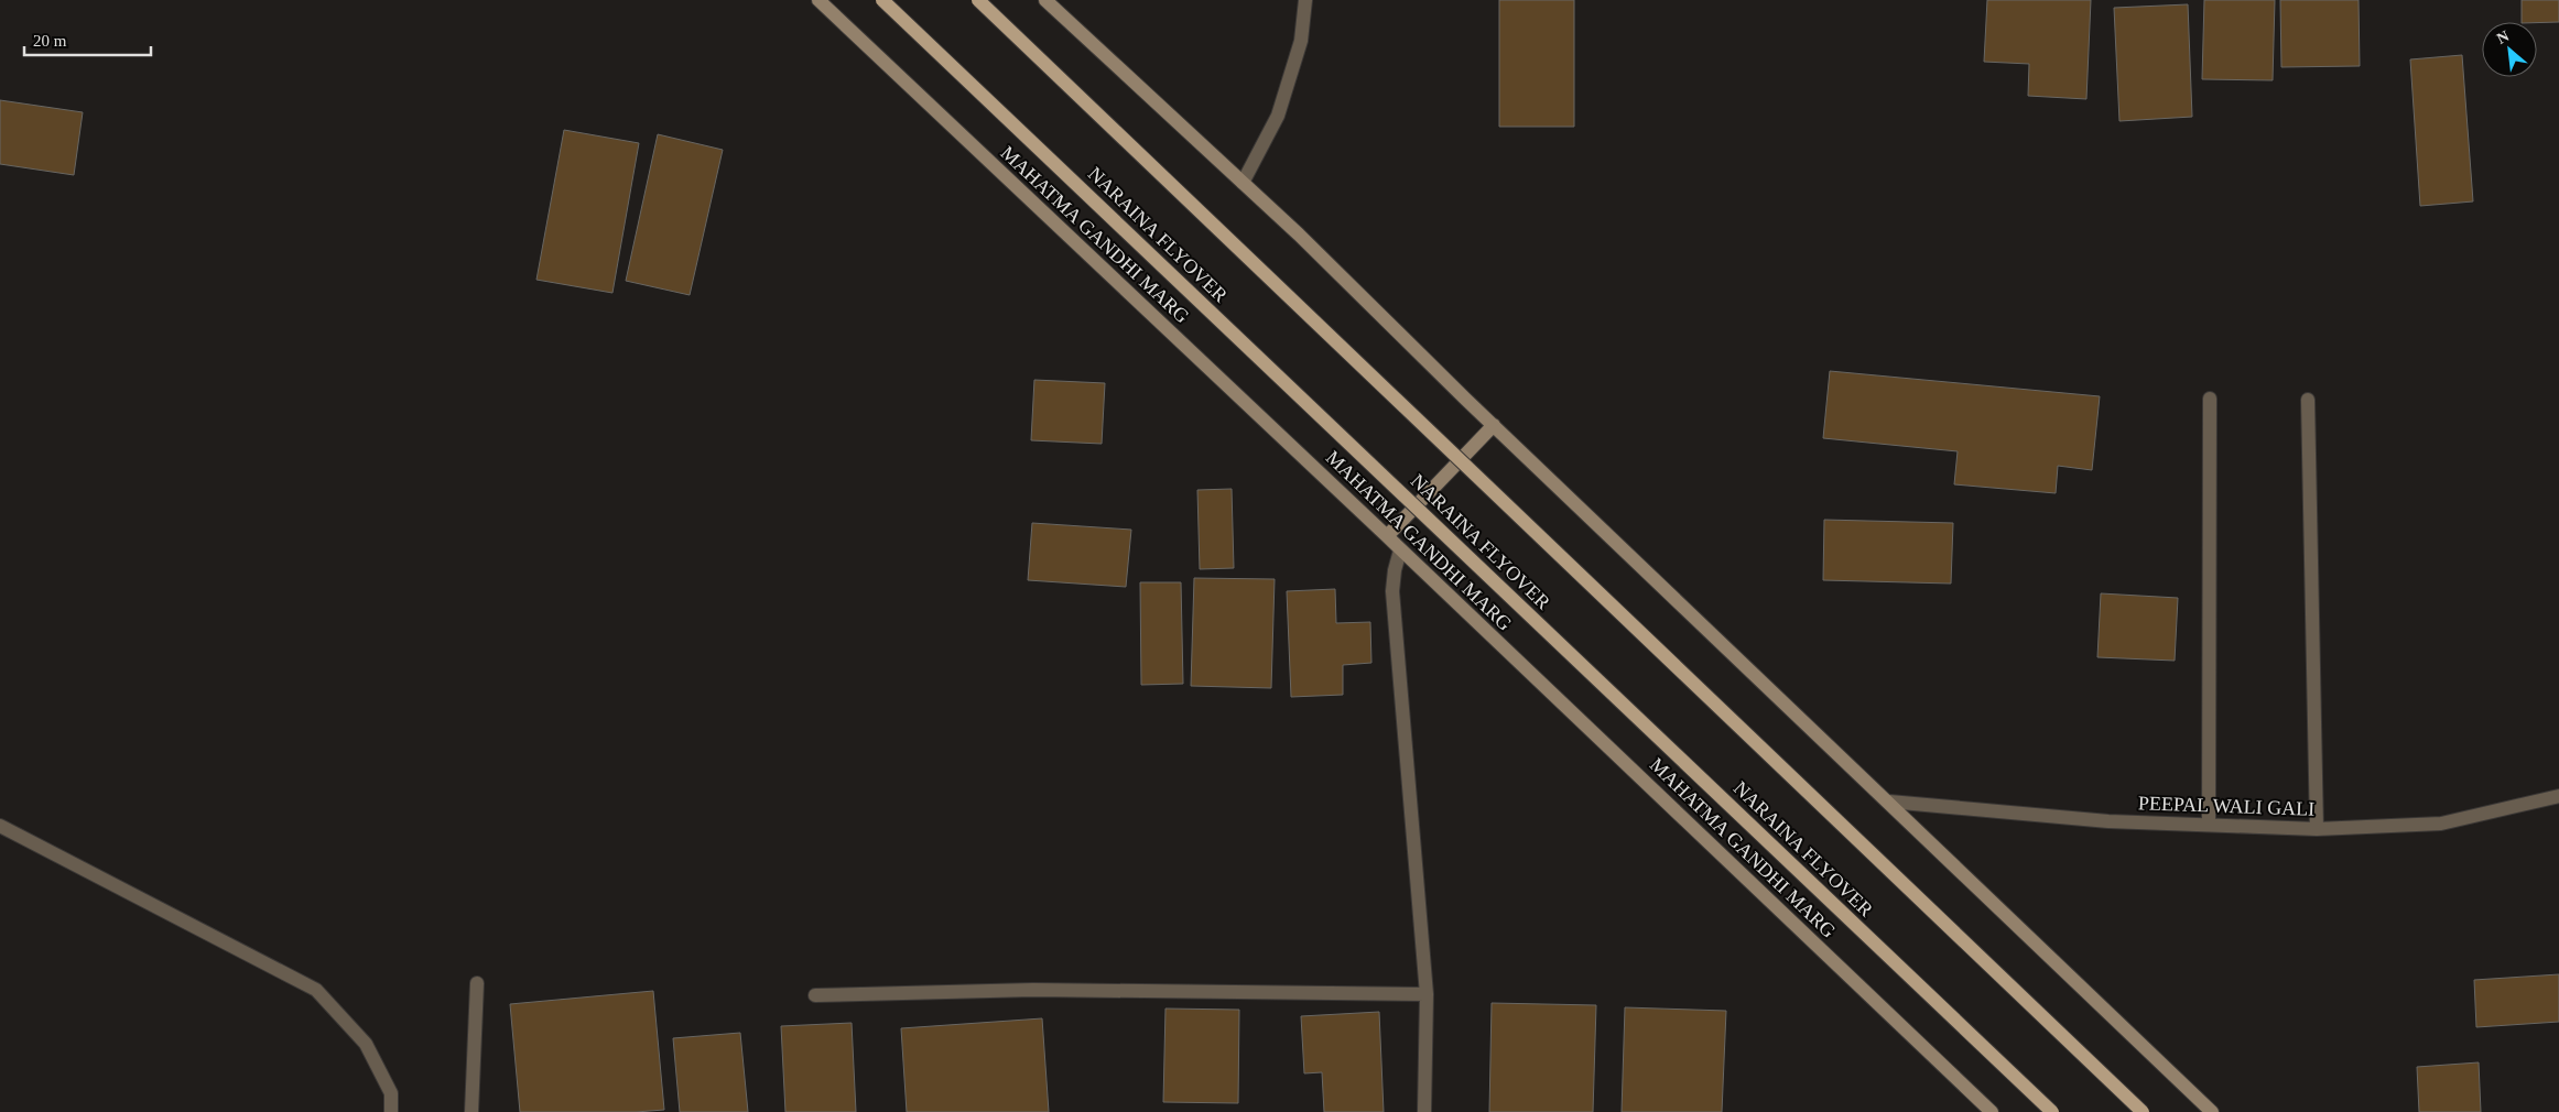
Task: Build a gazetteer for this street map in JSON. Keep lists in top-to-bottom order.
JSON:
{
  "streets": {
    "main road": ["MAHATMA GANDHI MARG", "NARAINA FLYOVER"],
    "street": ["PEEPAL WALI GALI"]
  },
  "scale_bar": "20 m",
  "north": "top left"
}
